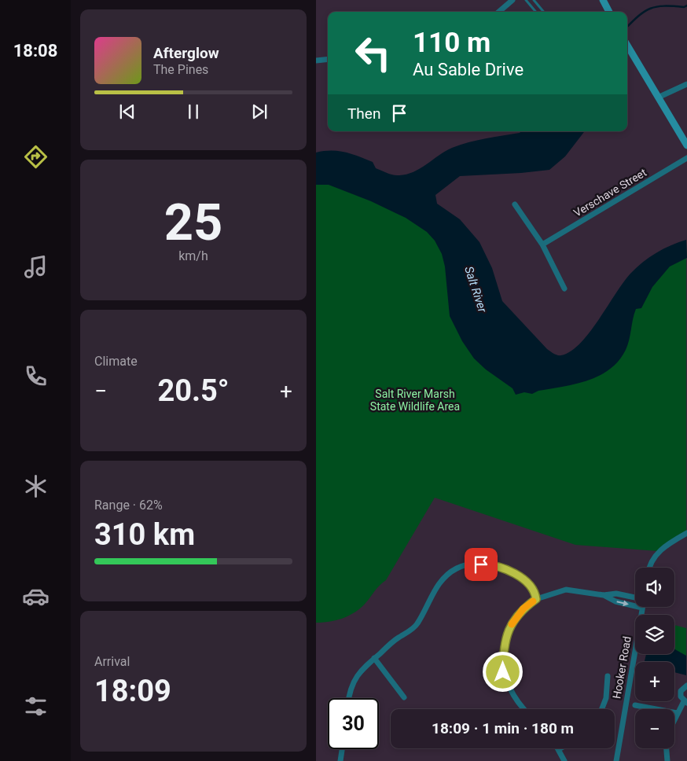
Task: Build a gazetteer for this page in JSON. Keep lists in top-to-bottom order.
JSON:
{
  "streets": {
    "street": ["Verschave Street", "Hooker Road"]
  },
  "water": ["Salt River"],
  "parks": ["Salt River Marsh State Wildlife Area"],
  "page": {
    "tabs": "18:08",
    "turn": ["110 m", "Au Sable Drive"],
    "song": ["Afterglow", "The Pines"],
    "then": "Then",
    "tile": [
      ["25", "km/h"],
      "Climate",
      ["Range · 62%", "310 km"],
      ["Arrival", "18:09"]
    ],
    "heat": ["−", "20.5°", "+"],
    "map_buttons": ["+", "−"],
    "limit": "30",
    "trip": "18:09 · 1 min · 180 m"
  }
}
